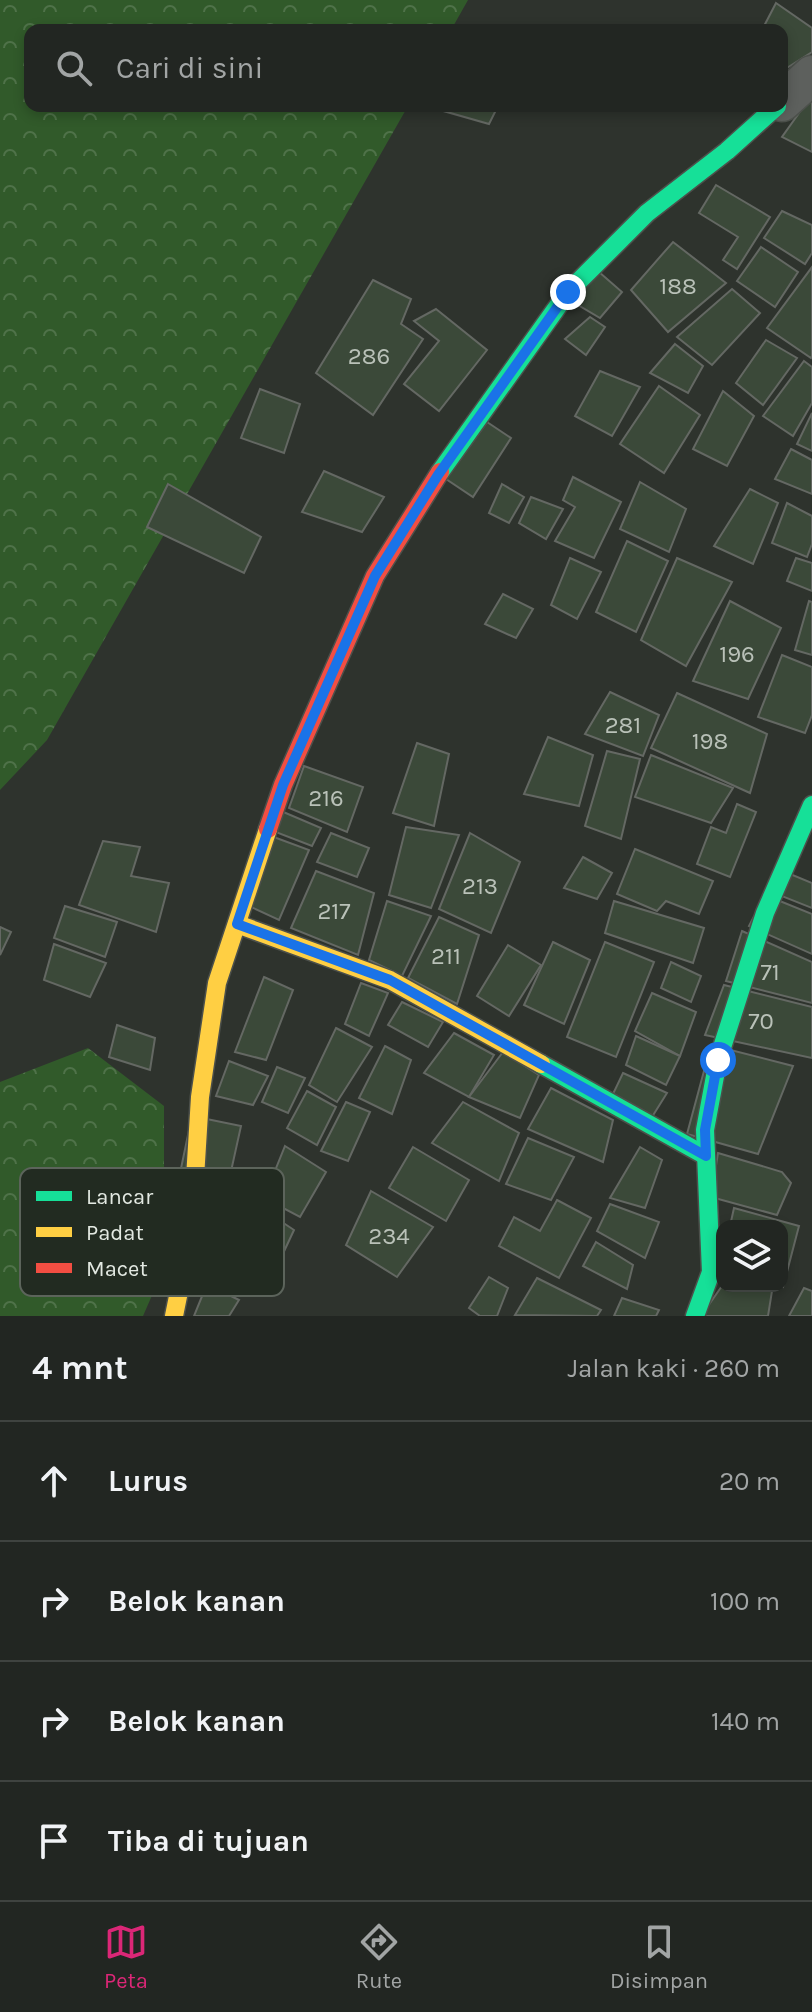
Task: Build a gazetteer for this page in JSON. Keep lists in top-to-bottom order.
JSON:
{
  "house_numbers": [
    "188",
    "286",
    "196",
    "281",
    "198",
    "216",
    "213",
    "217",
    "211",
    "71",
    "70",
    "234"
  ],
  "legend": ["Lancar", "Padat", "Macet"],
  "page": {
    "search": "Cari di sini",
    "heading": ["4 mnt", "Jalan kaki · 260 m"],
    "list": [
      ["Lurus", "20 m"],
      ["Belok kanan", "100 m"],
      ["Belok kanan", "140 m"],
      "Tiba di tujuan"
    ],
    "nav": ["Peta", "Rute", "Disimpan"]
  }
}
